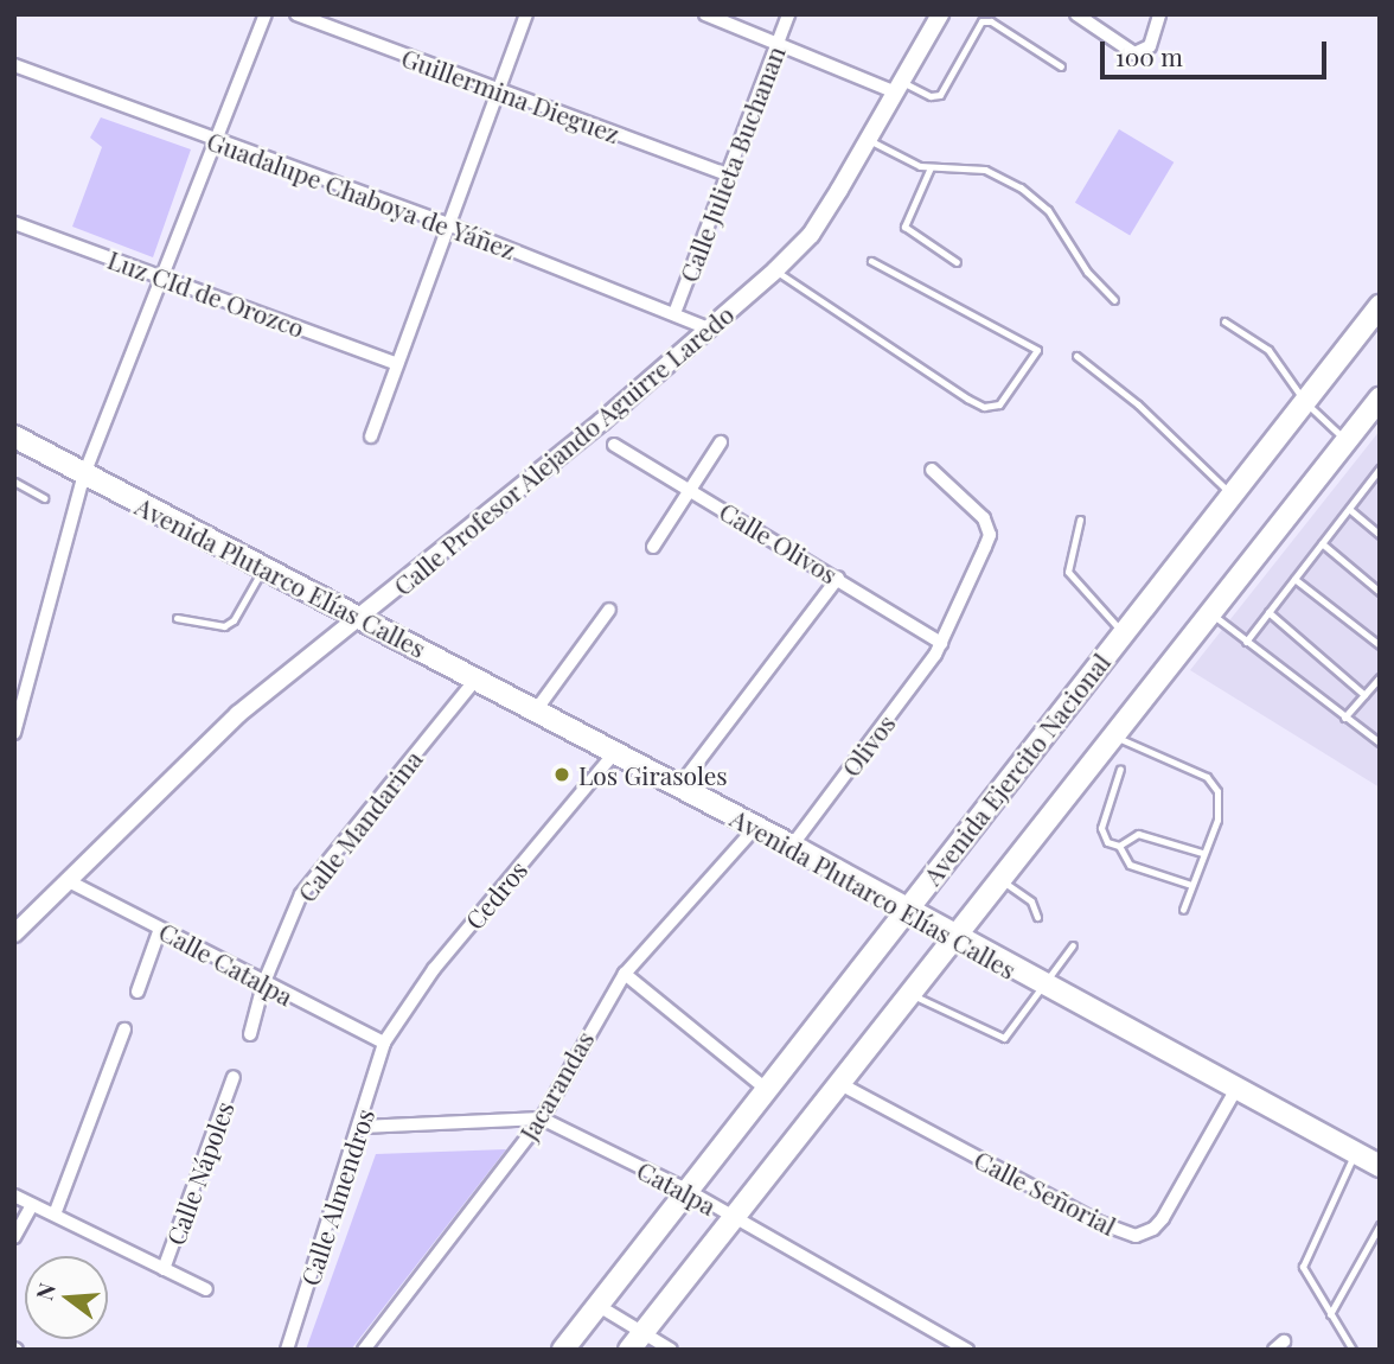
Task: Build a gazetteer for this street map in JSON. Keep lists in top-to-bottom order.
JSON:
{
  "streets": {
    "main road": ["Avenida Plutarco Elías Calles", "Avenida Ejercito Nacional"],
    "street": [
      "Guillermina Dieguez",
      "Calle Julieta Buchanan",
      "Guadalupe Chaboya de Yáñez",
      "Luz CId de Orozco",
      "Calle Profesor Alejando Aguirre Laredo",
      "Calle Olivos",
      "Olivos",
      "Calle Mandarina",
      "Cedros",
      "Calle Catalpa",
      "Jacarandas",
      "Calle Nápoles",
      "Catalpa",
      "Calle Señorial",
      "Calle Almendros"
    ]
  },
  "crossings": [
    ["Guillermina Dieguez", "Calle Julieta Buchanan"],
    ["Calle Julieta Buchanan", "Guadalupe Chaboya de Yáñez"],
    ["Guadalupe Chaboya de Yáñez", "Calle Profesor Alejando Aguirre Laredo"],
    ["Calle Profesor Alejando Aguirre Laredo", "Avenida Plutarco Elías Calles"],
    ["Calle Profesor Alejando Aguirre Laredo", "Calle Catalpa"],
    ["Calle Olivos", "Olivos"],
    ["Avenida Plutarco Elías Calles", "Olivos"],
    ["Avenida Plutarco Elías Calles", "Avenida Ejercito Nacional"],
    ["Avenida Plutarco Elías Calles", "Calle Mandarina"],
    ["Avenida Plutarco Elías Calles", "Cedros"],
    ["Avenida Plutarco Elías Calles", "Jacarandas"],
    ["Avenida Plutarco Elías Calles", "Calle Señorial"],
    ["Avenida Ejercito Nacional", "Catalpa"],
    ["Calle Mandarina", "Calle Catalpa"],
    ["Cedros", "Calle Catalpa"],
    ["Cedros", "Calle Almendros"],
    ["Calle Catalpa", "Calle Almendros"],
    ["Jacarandas", "Catalpa"],
    ["Catalpa", "Calle Almendros"]
  ],
  "places": ["Los Girasoles"],
  "scale_bar": "100 m",
  "north": "left"
}
